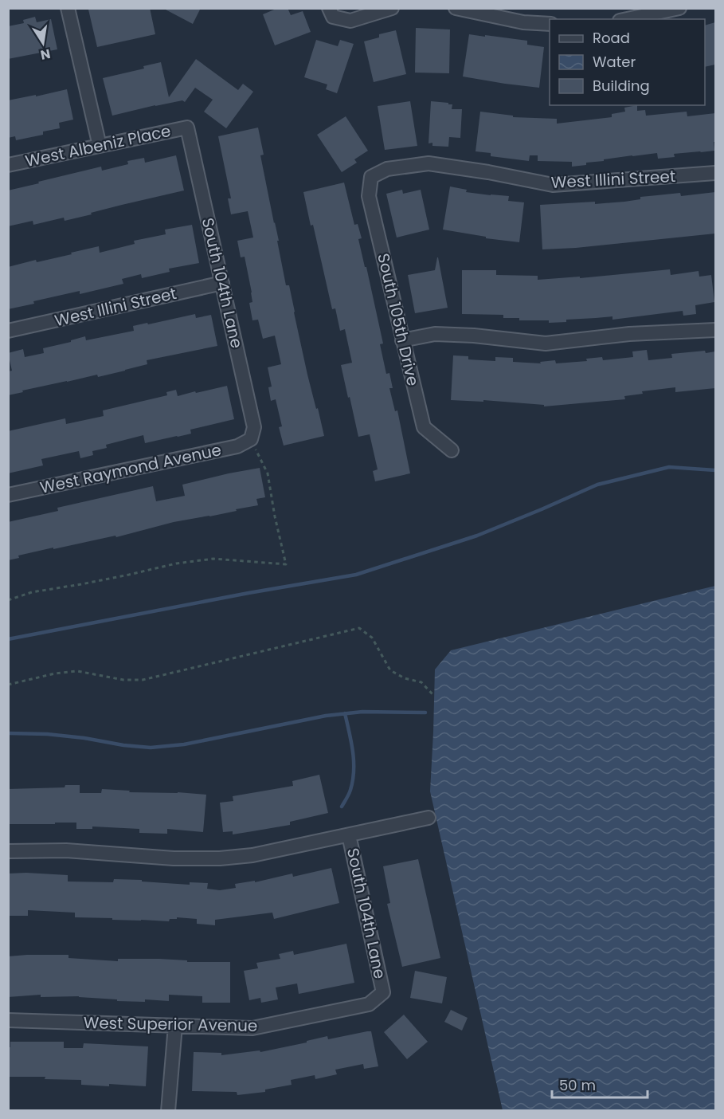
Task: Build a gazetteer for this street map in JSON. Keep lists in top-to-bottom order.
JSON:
{
  "streets": {
    "street": [
      "West Albeniz Place",
      "West Illini Street",
      "South 104th Lane",
      "South 105th Drive",
      "West Raymond Avenue",
      "West Superior Avenue"
    ]
  },
  "crossings": [
    ["West Albeniz Place", "South 104th Lane"],
    ["West Illini Street", "South 104th Lane"],
    ["West Illini Street", "South 105th Drive"],
    ["South 104th Lane", "West Raymond Avenue"],
    ["South 104th Lane", "West Superior Avenue"]
  ],
  "legend": ["Road", "Water", "Building"],
  "scale_bar": "50 m",
  "north": "bottom"
}
